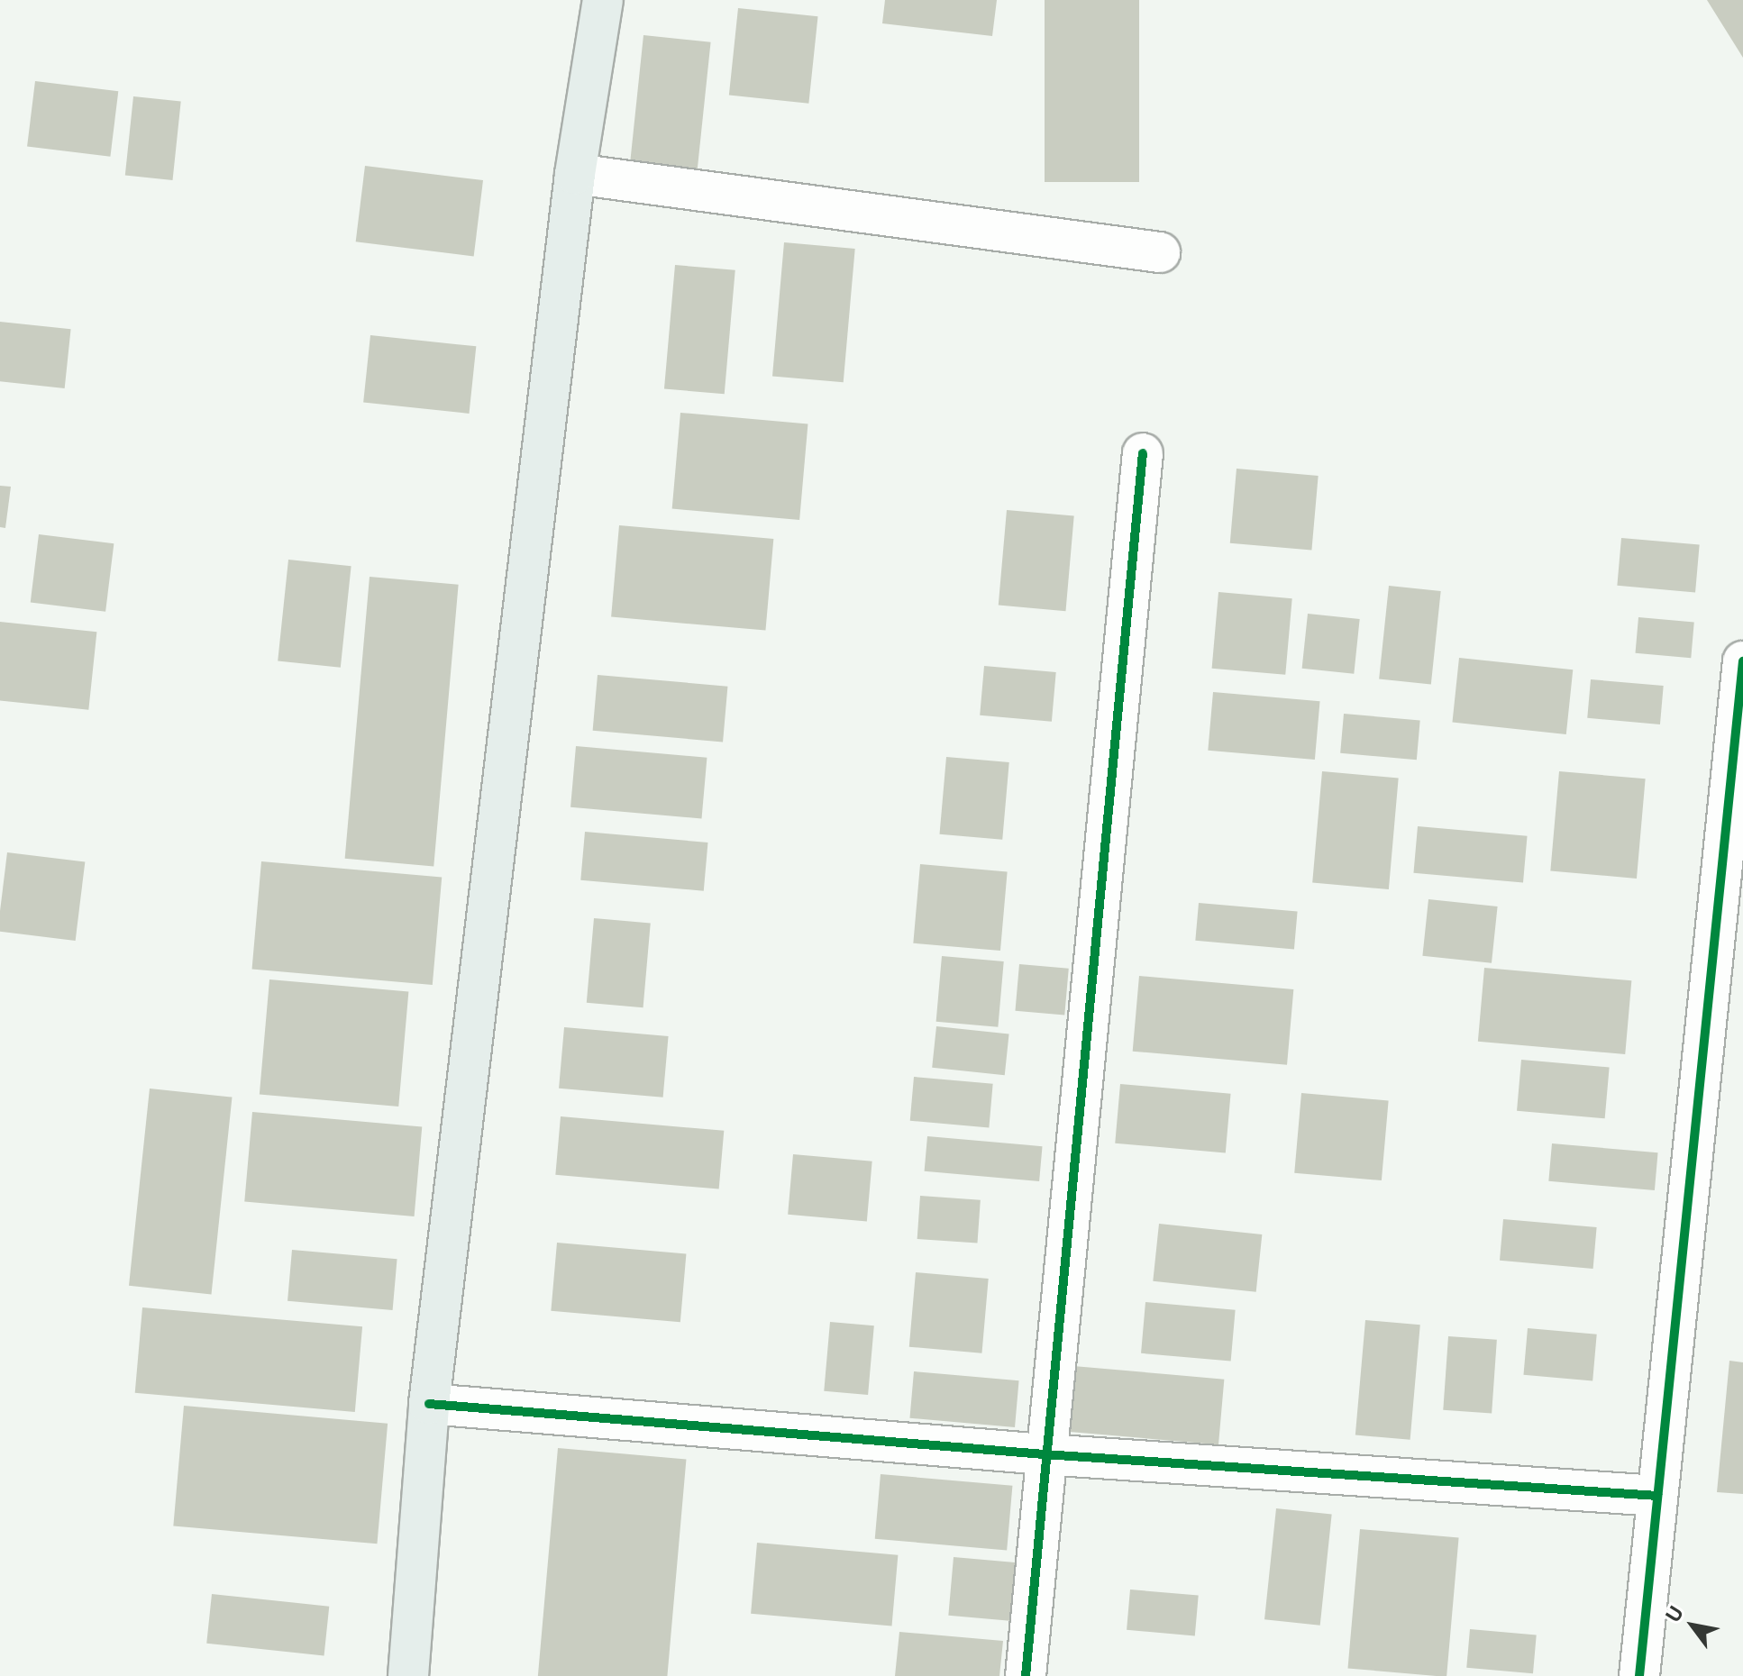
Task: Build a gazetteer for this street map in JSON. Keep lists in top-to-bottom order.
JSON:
{
  "north": "top left"
}
